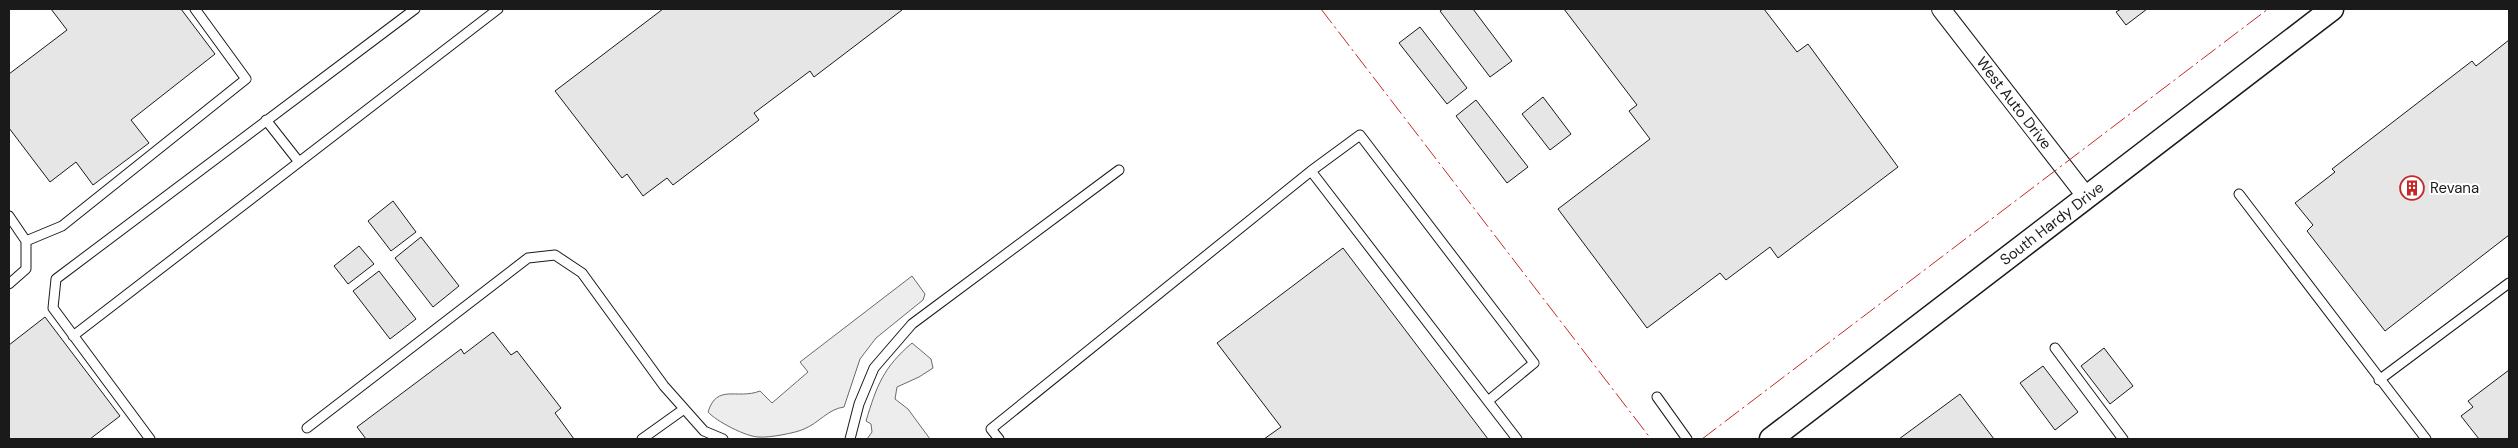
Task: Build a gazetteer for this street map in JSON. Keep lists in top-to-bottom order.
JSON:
{
  "streets": {
    "street": ["West Auto Drive", "South Hardy Drive"]
  },
  "crossings": [
    ["West Auto Drive", "South Hardy Drive"]
  ],
  "places": {
    "building": ["Revana"]
  }
}
